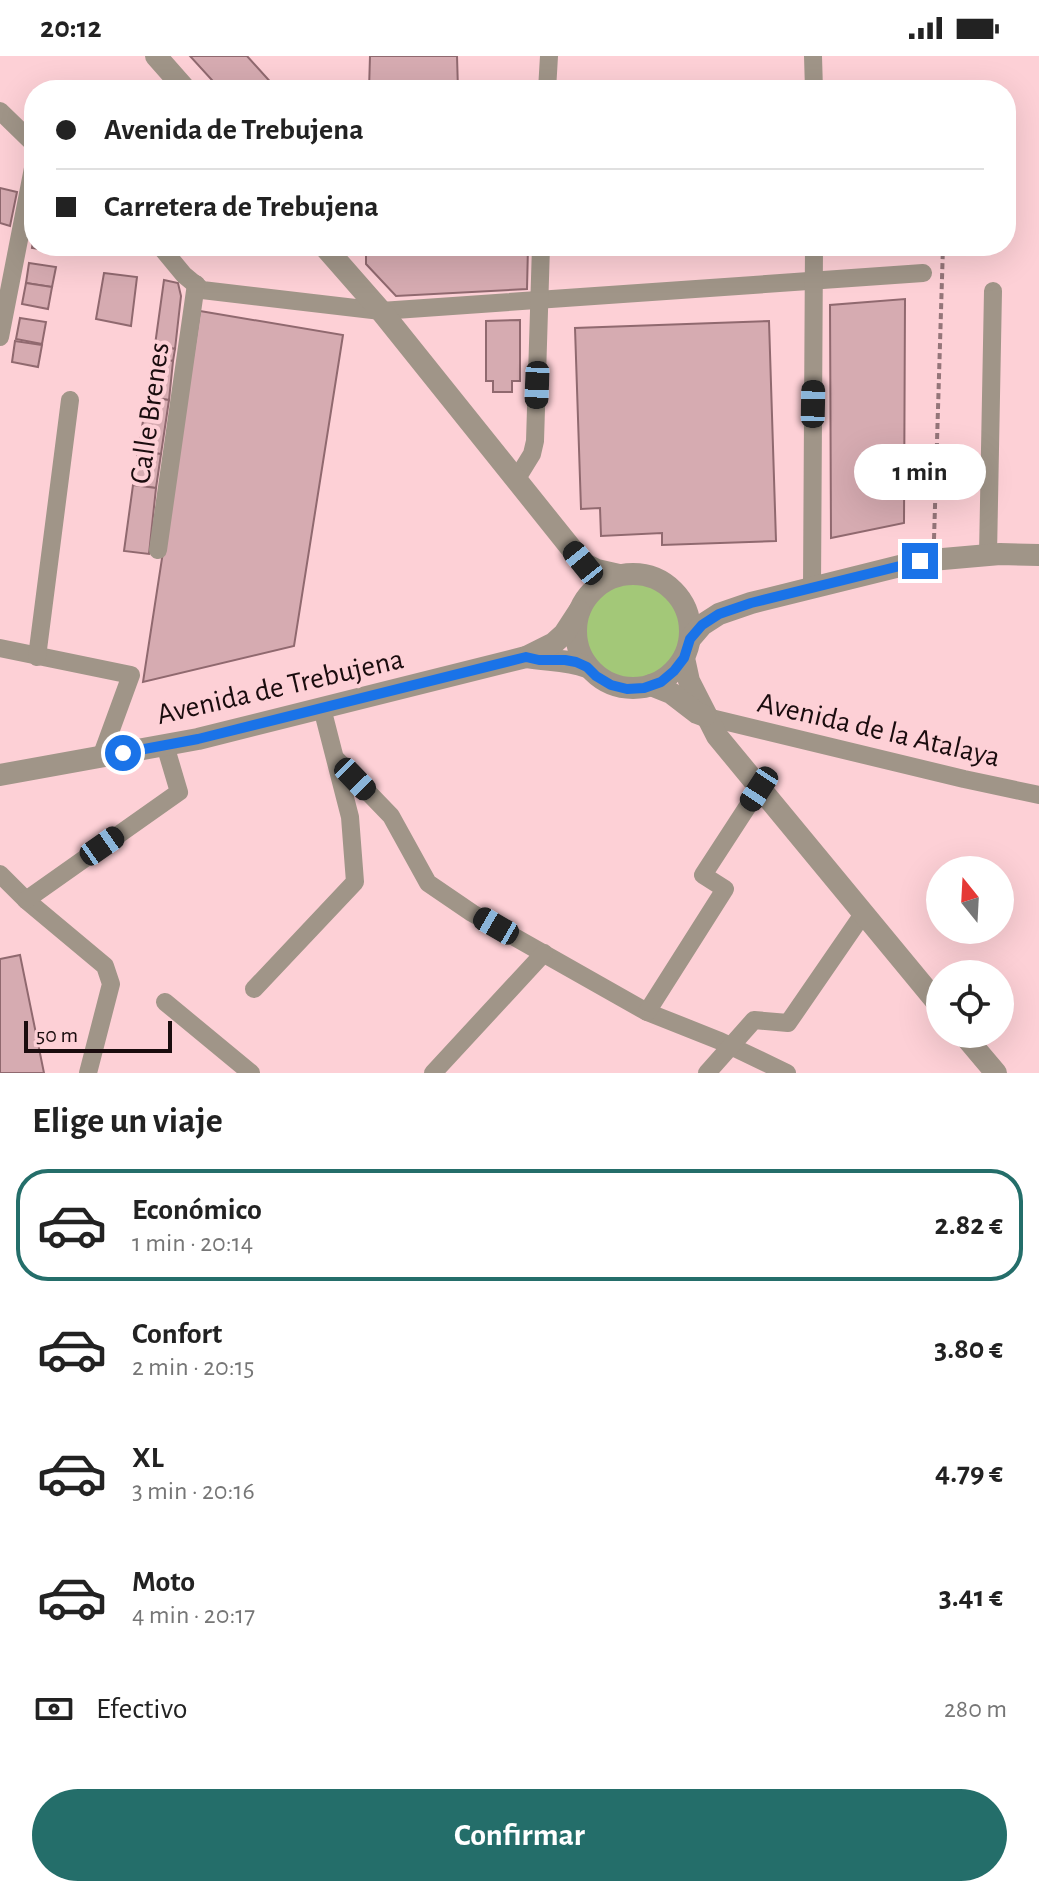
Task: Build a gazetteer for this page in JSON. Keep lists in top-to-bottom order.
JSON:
{
  "streets": {
    "street": ["Calle Brenes", "Avenida de Trebujena", "Avenida de la Atalaya"]
  },
  "scale_bar": "50 m",
  "north": "top",
  "page": {
    "status": "20:12",
    "banner": ["Avenida de Trebujena", "Carretera de Trebujena"],
    "bubble": "1 min",
    "scale": "50 m",
    "heading": "Elige un viaje",
    "list": [
      {
        "name": "Económico",
        "note": "1 min · 20:14",
        "value": "2.82 €"
      },
      {
        "name": "Confort",
        "note": "2 min · 20:15",
        "value": "3.80 €"
      },
      {
        "name": "XL",
        "note": "3 min · 20:16",
        "value": "4.79 €"
      },
      {
        "name": "Moto",
        "note": "4 min · 20:17",
        "value": "3.41 €"
      }
    ],
    "pay": ["Efectivo", "280 m"],
    "buttons": "Confirmar"
  }
}
